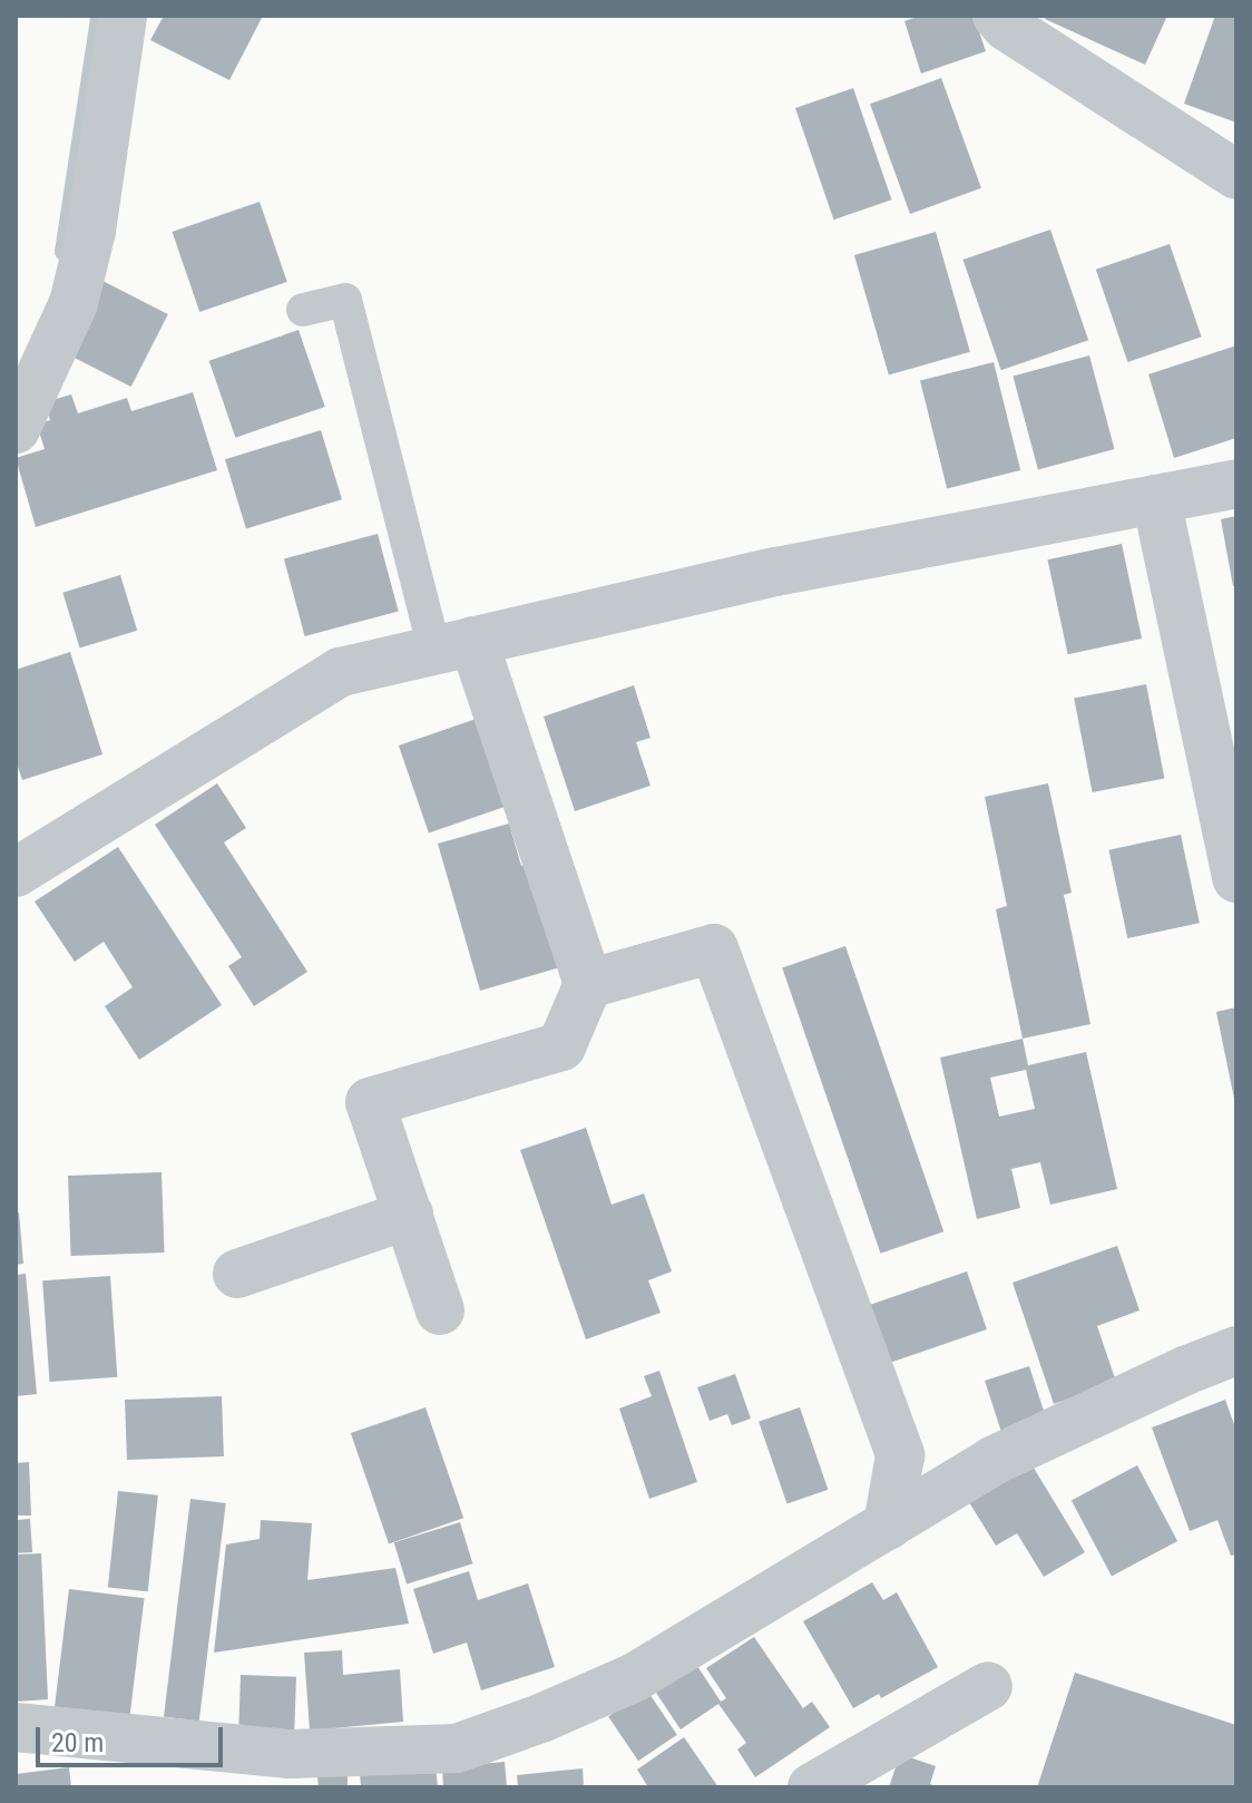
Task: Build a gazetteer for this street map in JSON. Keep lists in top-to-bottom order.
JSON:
{
  "scale_bar": "20 m"
}
